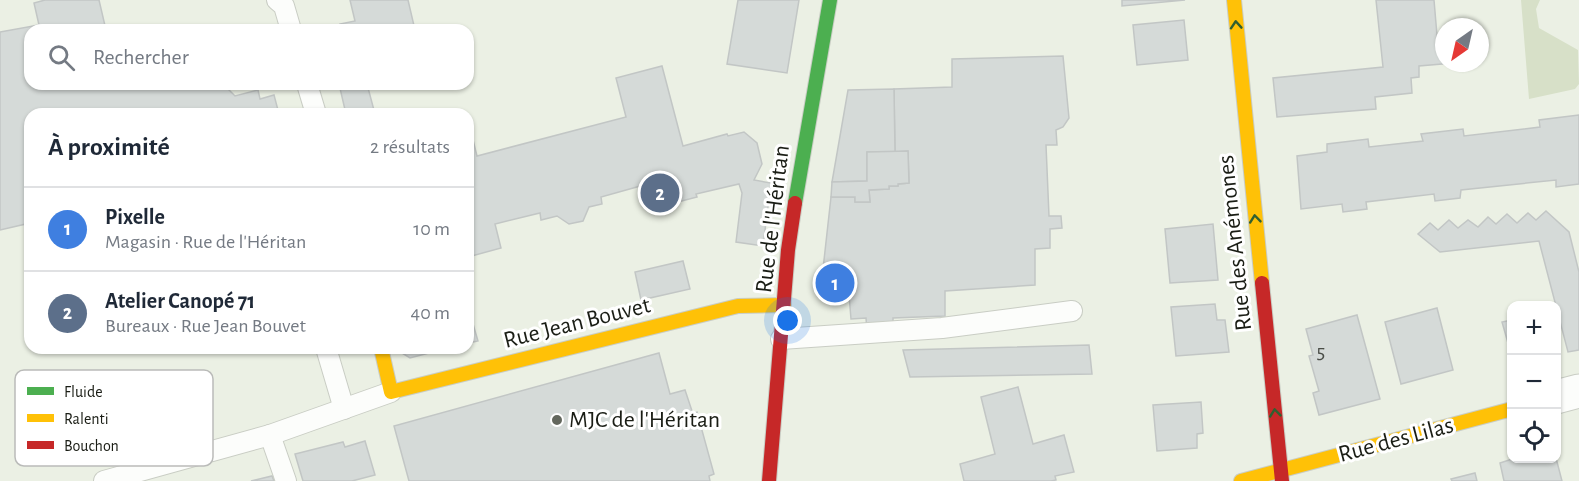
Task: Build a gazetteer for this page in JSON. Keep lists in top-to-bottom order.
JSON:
{
  "streets": {
    "street": [
      "Rue de l'Héritan",
      "Rue des Anémones",
      "Rue Jean Bouvet",
      "Rue des Lilas"
    ]
  },
  "crossings": [
    ["Rue de l'Héritan", "Rue Jean Bouvet"],
    ["Rue des Anémones", "Rue des Lilas"]
  ],
  "one_way": ["Rue des Anémones"],
  "places": ["MJC de l'Héritan"],
  "house_numbers": ["5"],
  "legend": ["Fluide", "Ralenti", "Bouchon"],
  "north": "bottom left",
  "page": {
    "search": "Rechercher",
    "heading": ["À proximité", "2 résultats"],
    "pins": ["2", "1"],
    "list": [
      {
        "mark": "1",
        "name": "Pixelle",
        "note": "Magasin · Rue de l'Héritan",
        "value": "10 m"
      },
      {
        "mark": "2",
        "name": "Atelier Canopé 71",
        "note": "Bureaux · Rue Jean Bouvet",
        "value": "40 m"
      }
    ],
    "map_buttons": ["+", "−"]
  }
}
